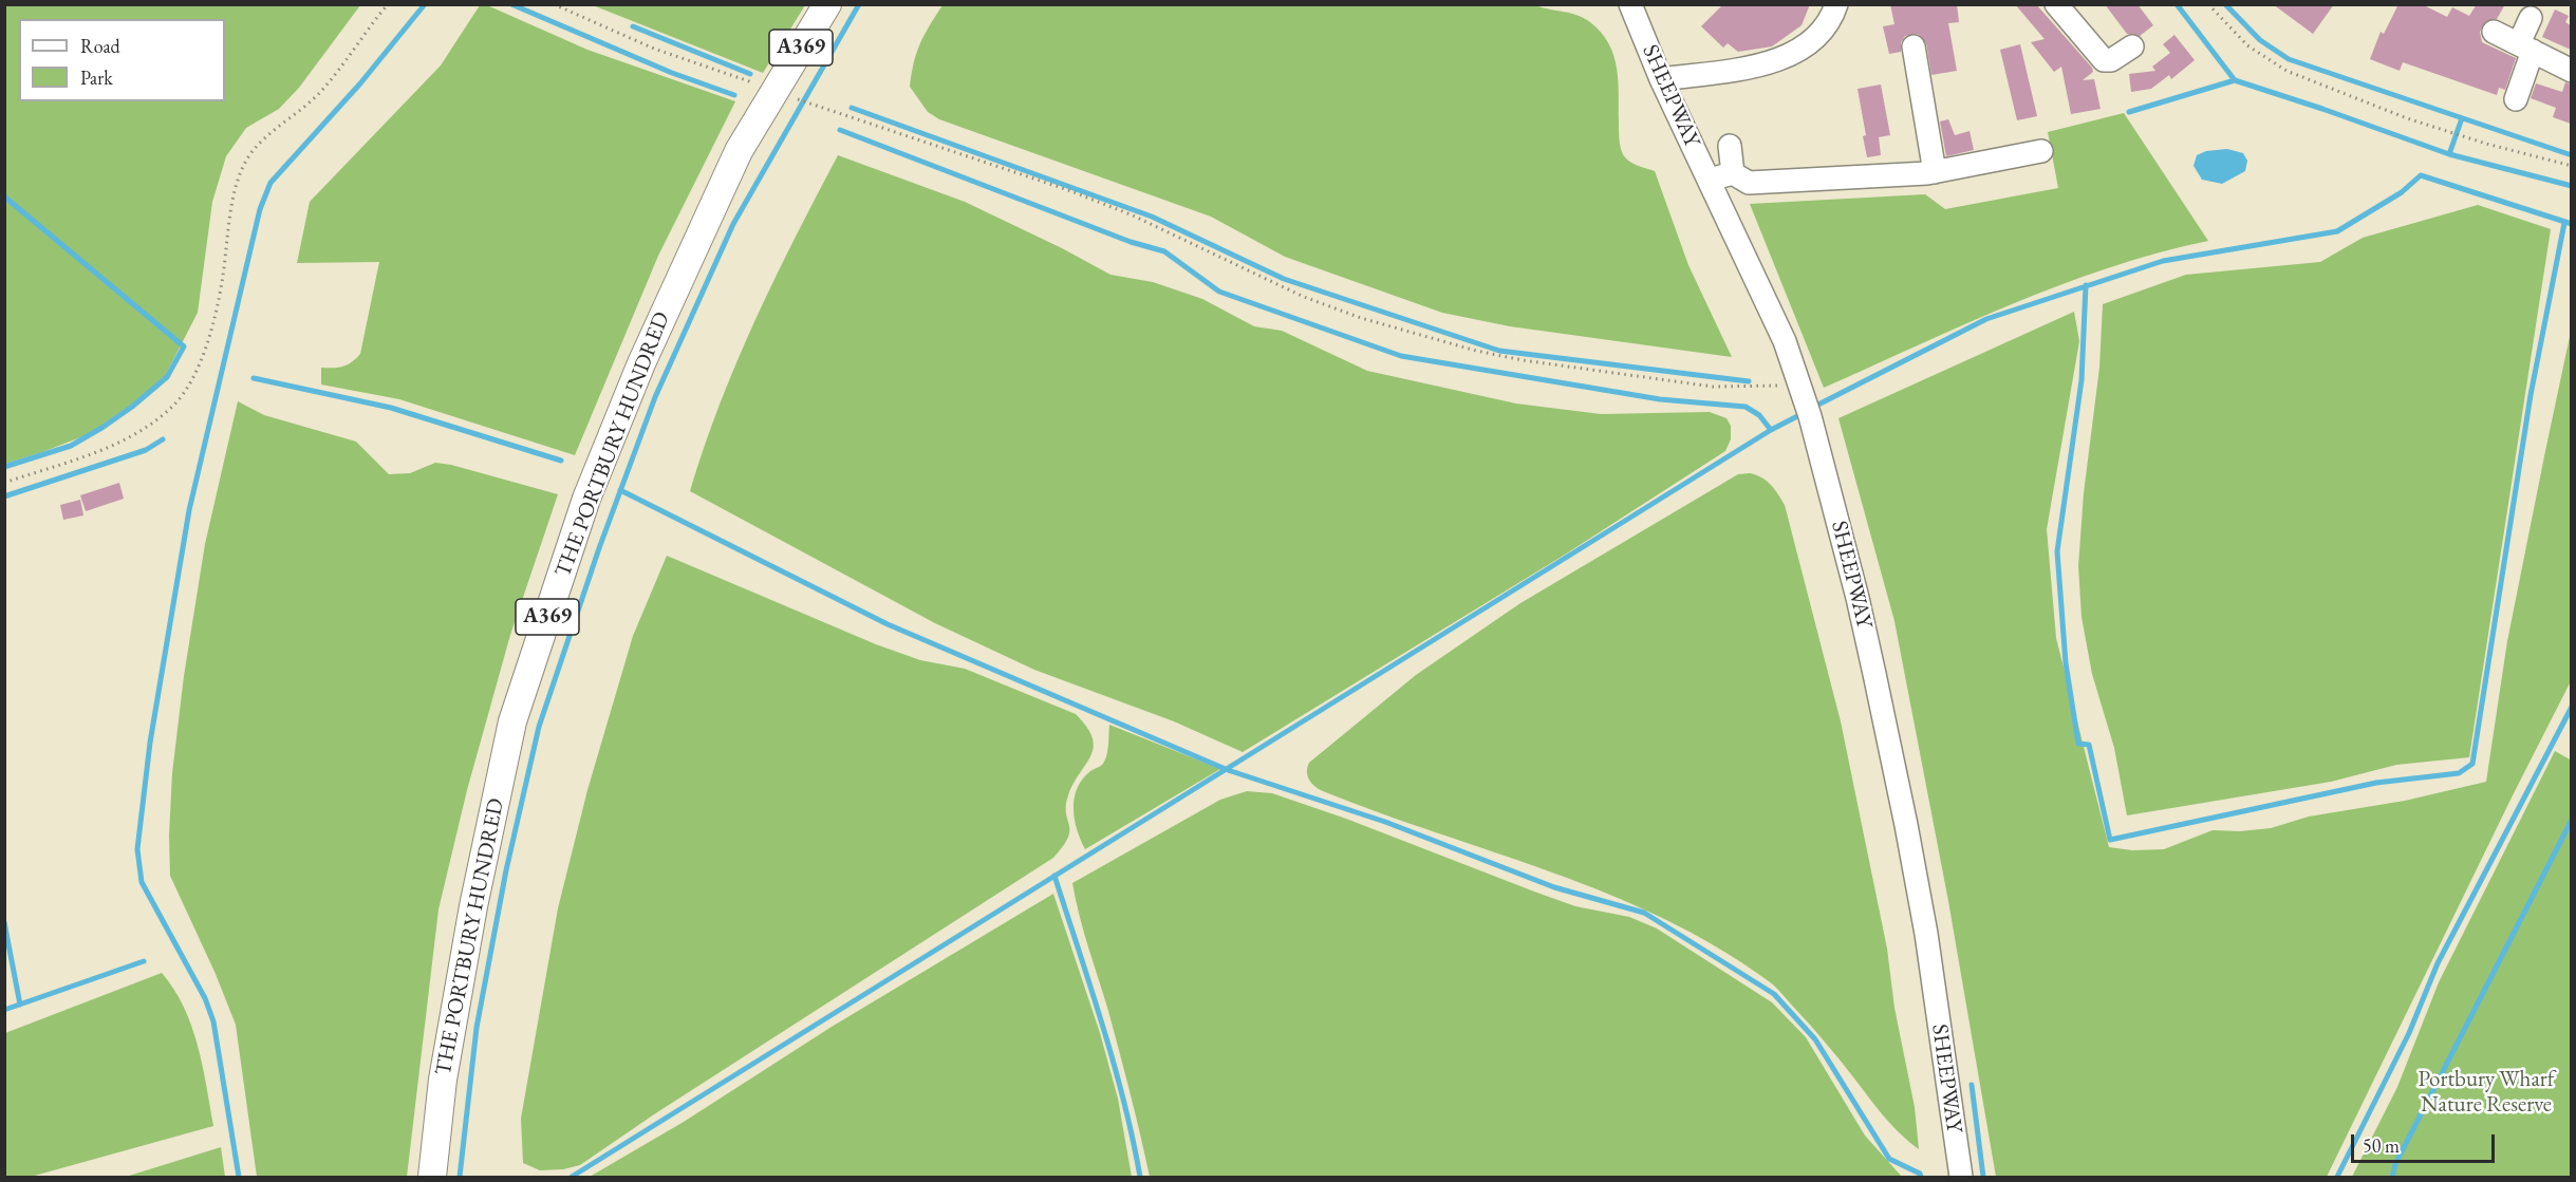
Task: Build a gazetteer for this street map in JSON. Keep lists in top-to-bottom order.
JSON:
{
  "streets": {
    "main road": ["A369", "THE PORTBURY HUNDRED"],
    "street": ["SHEEPWAY"]
  },
  "parks": ["Portbury Wharf Nature Reserve"],
  "legend": ["Road", "Park"],
  "scale_bar": "50 m"
}
